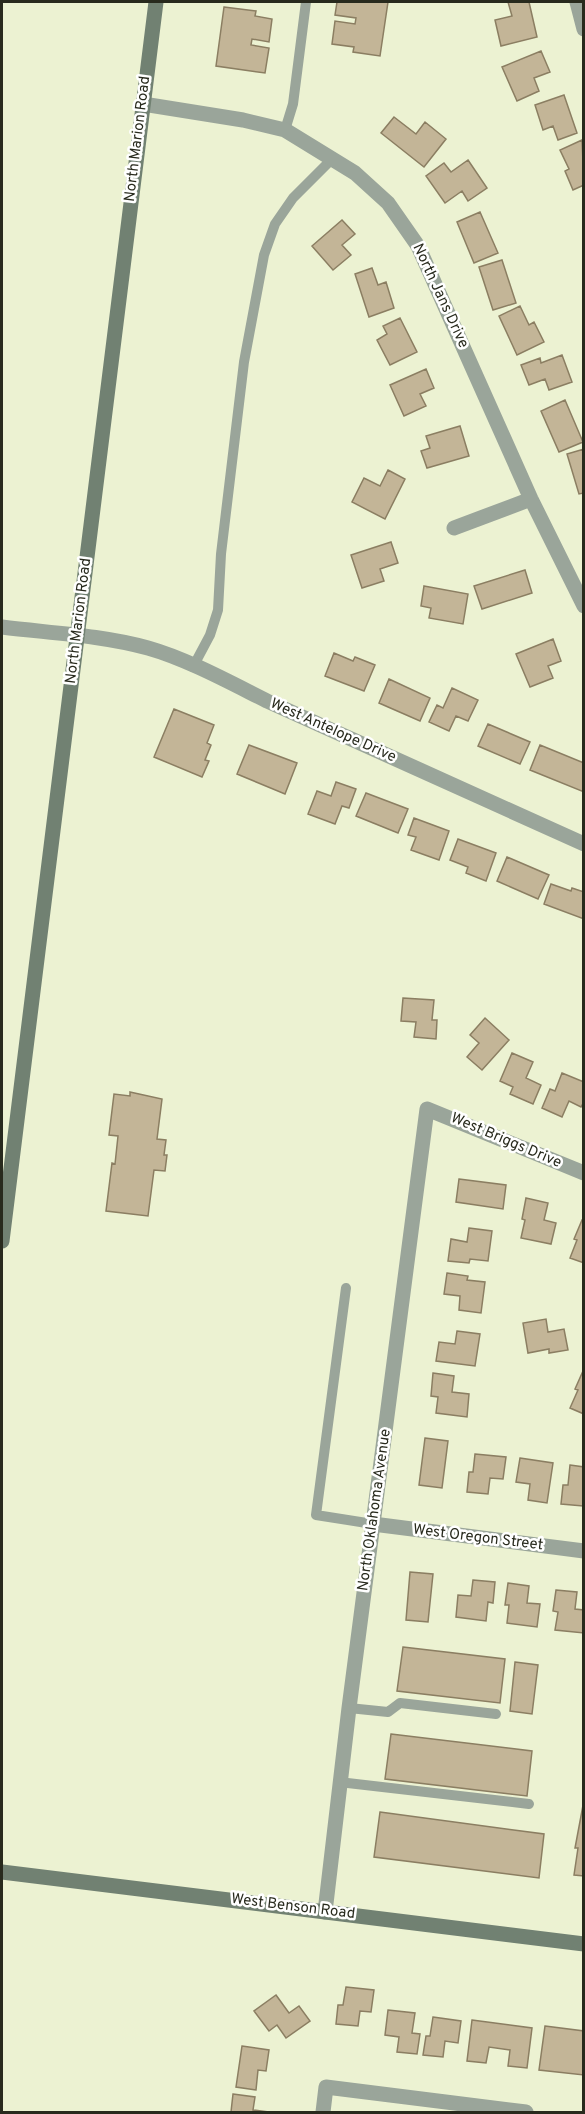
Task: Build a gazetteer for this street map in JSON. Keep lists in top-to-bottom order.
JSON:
{
  "streets": {
    "main road": ["North Marion Road", "West Benson Road"],
    "street": [
      "North Jans Drive",
      "West Antelope Drive",
      "West Briggs Drive",
      "North Oklahoma Avenue",
      "West Oregon Street"
    ]
  },
  "crossings": [
    ["North Marion Road", "North Jans Drive"],
    ["North Marion Road", "West Antelope Drive"],
    ["West Briggs Drive", "North Oklahoma Avenue"],
    ["North Oklahoma Avenue", "West Oregon Street"],
    ["North Oklahoma Avenue", "West Benson Road"]
  ]
}
